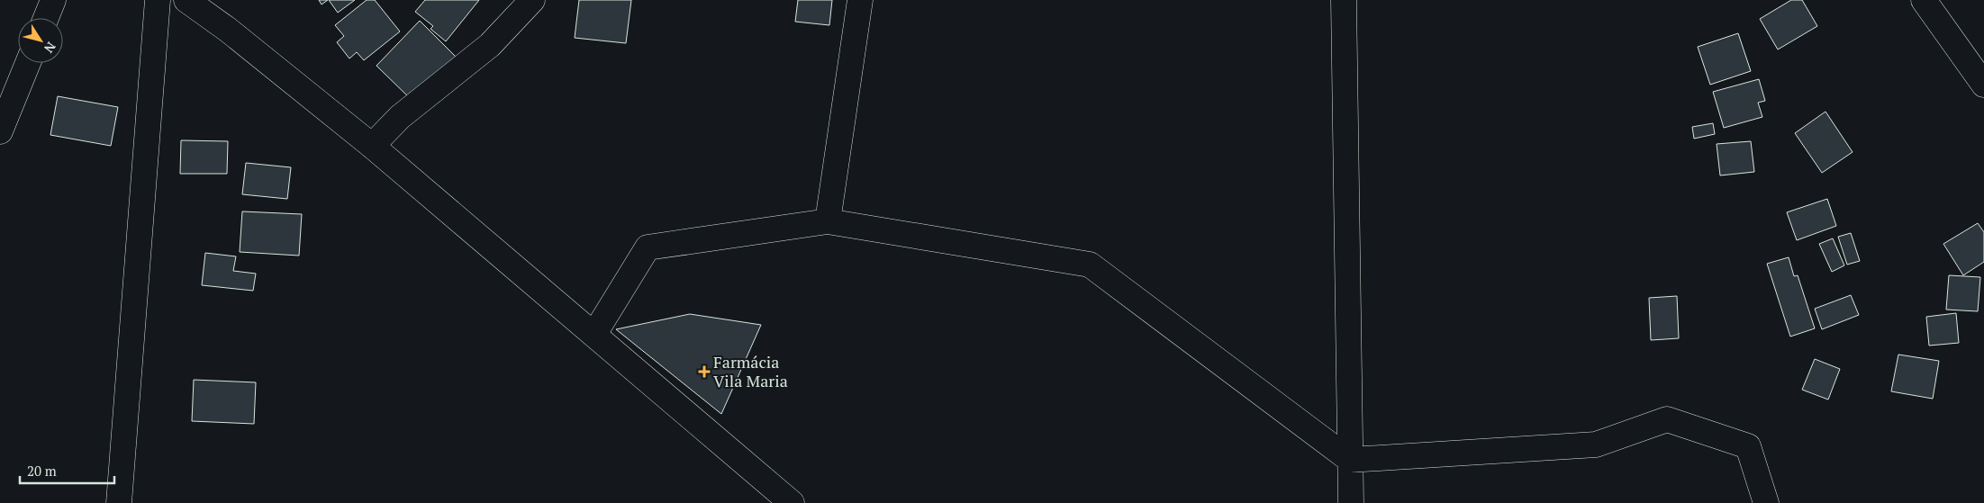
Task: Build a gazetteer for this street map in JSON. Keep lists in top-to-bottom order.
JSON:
{
  "places": {
    "health": ["Farmácia Vila Maria"]
  },
  "scale_bar": "20 m",
  "north": "bottom right"
}
